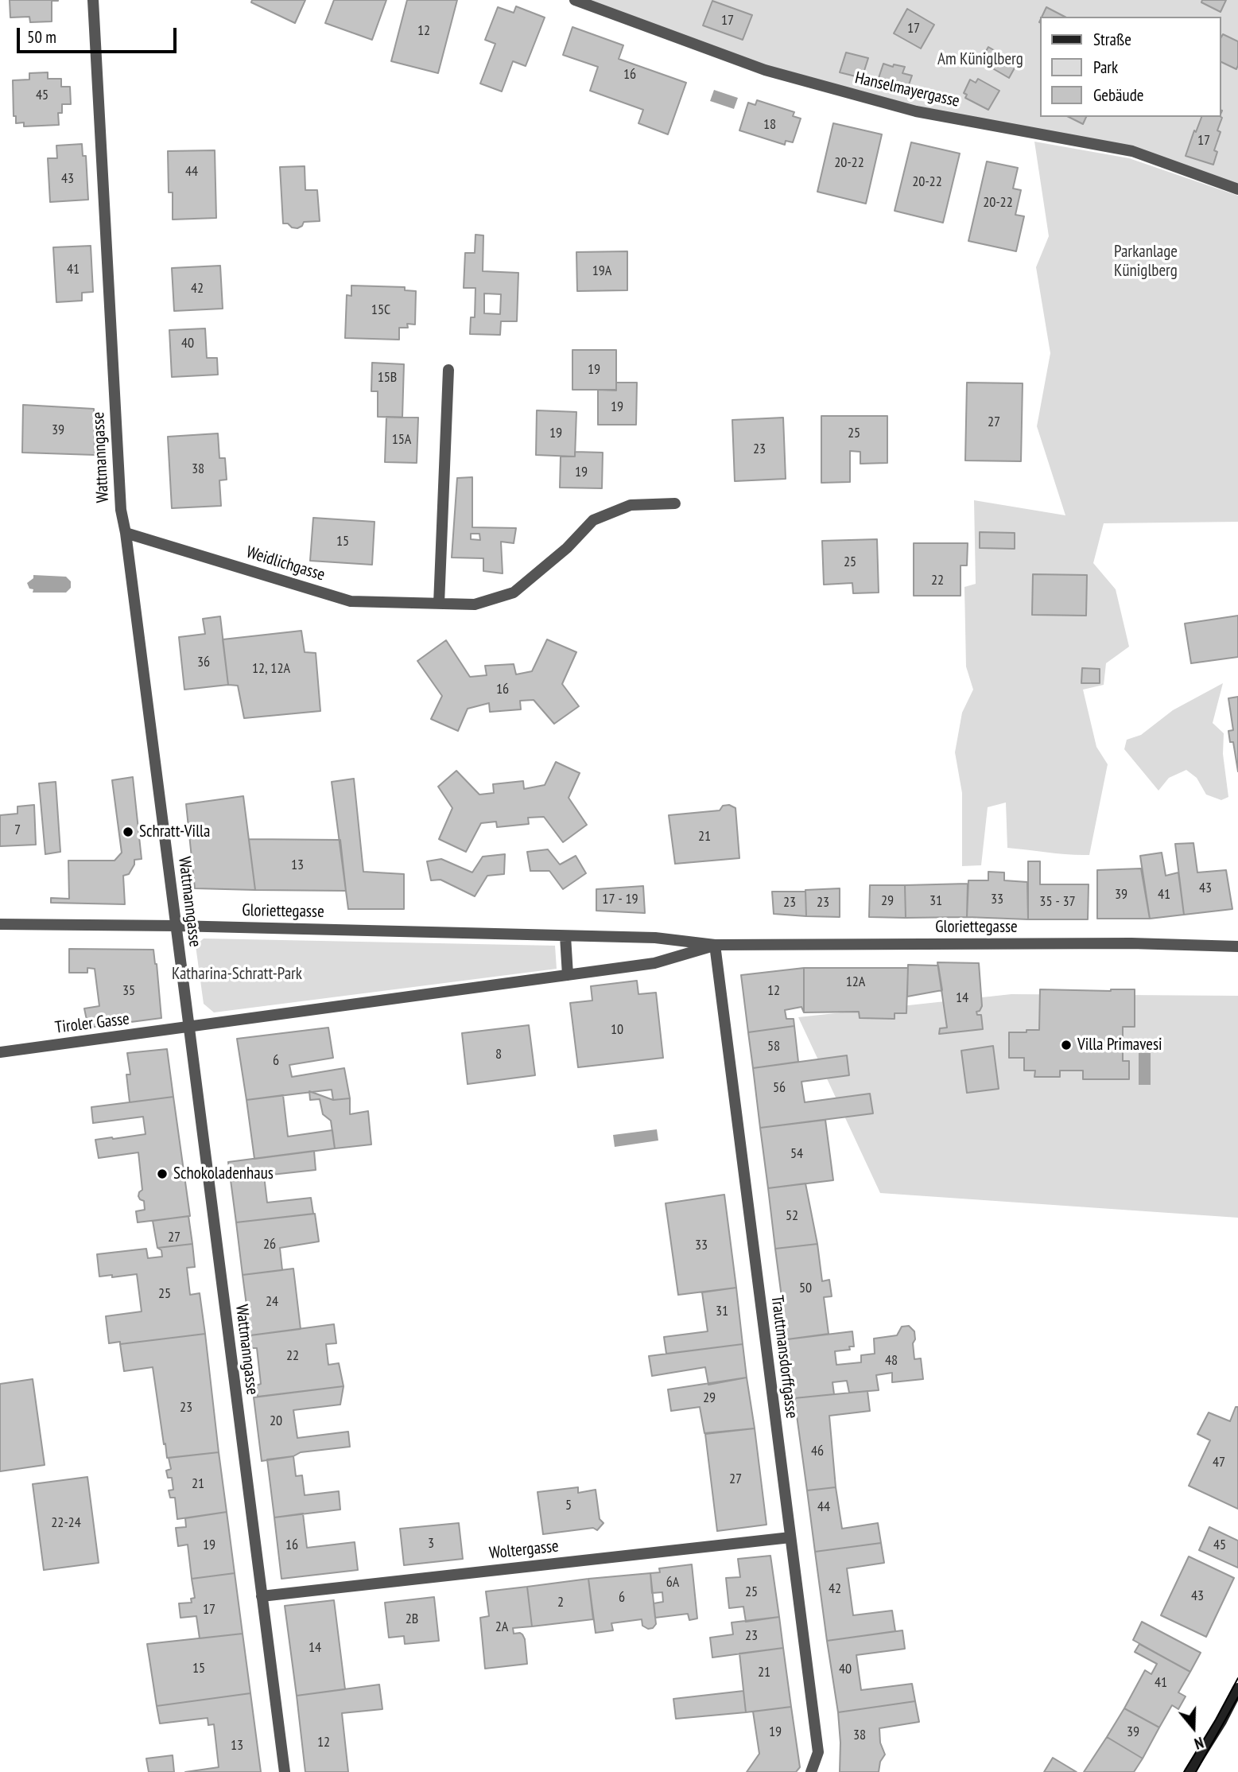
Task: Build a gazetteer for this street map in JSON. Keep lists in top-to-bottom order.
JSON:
{
  "streets": {
    "street": [
      "Hanselmayergasse",
      "Wattmanngasse",
      "Weidlichgasse",
      "Gloriettegasse",
      "Tiroler Gasse",
      "Trauttmansdorffgasse",
      "Woltergasse"
    ]
  },
  "crossings": [
    ["Wattmanngasse", "Weidlichgasse"],
    ["Wattmanngasse", "Gloriettegasse"],
    ["Wattmanngasse", "Tiroler Gasse"],
    ["Wattmanngasse", "Woltergasse"],
    ["Gloriettegasse", "Tiroler Gasse"],
    ["Gloriettegasse", "Trauttmansdorffgasse"],
    ["Trauttmansdorffgasse", "Woltergasse"]
  ],
  "parks": ["Am Küniglberg", "Parkanlage Küniglberg", "Katharina-Schratt-Park"],
  "places": ["Schratt-Villa", "Villa Primavesi", "Schokoladenhaus"],
  "house_numbers": [
    "17",
    "17",
    "12",
    "16",
    "45",
    "18",
    "17",
    "20-22",
    "44",
    "43",
    "20-22",
    "20-22",
    "41",
    "19A",
    "42",
    "15C",
    "40",
    "19",
    "15B",
    "19",
    "27",
    "39",
    "19",
    "25",
    "15A",
    "23",
    "38",
    "19",
    "15",
    "25",
    "22",
    "36",
    "12, 12A",
    "16",
    "7",
    "21",
    "13",
    "43",
    "39",
    "41",
    "17 - 19",
    "33",
    "29",
    "31",
    "35 - 37",
    "23",
    "23",
    "12A",
    "35",
    "12",
    "14",
    "10",
    "58",
    "8",
    "6",
    "56",
    "54",
    "52",
    "27",
    "26",
    "33",
    "50",
    "25",
    "24",
    "31",
    "22",
    "48",
    "29",
    "23",
    "20",
    "46",
    "47",
    "27",
    "21",
    "5",
    "44",
    "22-24",
    "3",
    "19",
    "16",
    "45",
    "6A",
    "42",
    "25",
    "43",
    "6",
    "2",
    "17",
    "2B",
    "2A",
    "23",
    "14",
    "15",
    "40",
    "21",
    "41",
    "19",
    "39",
    "38",
    "12",
    "13"
  ],
  "legend": ["Straße", "Park", "Gebäude"],
  "scale_bar": "50 m",
  "north": "bottom"
}
